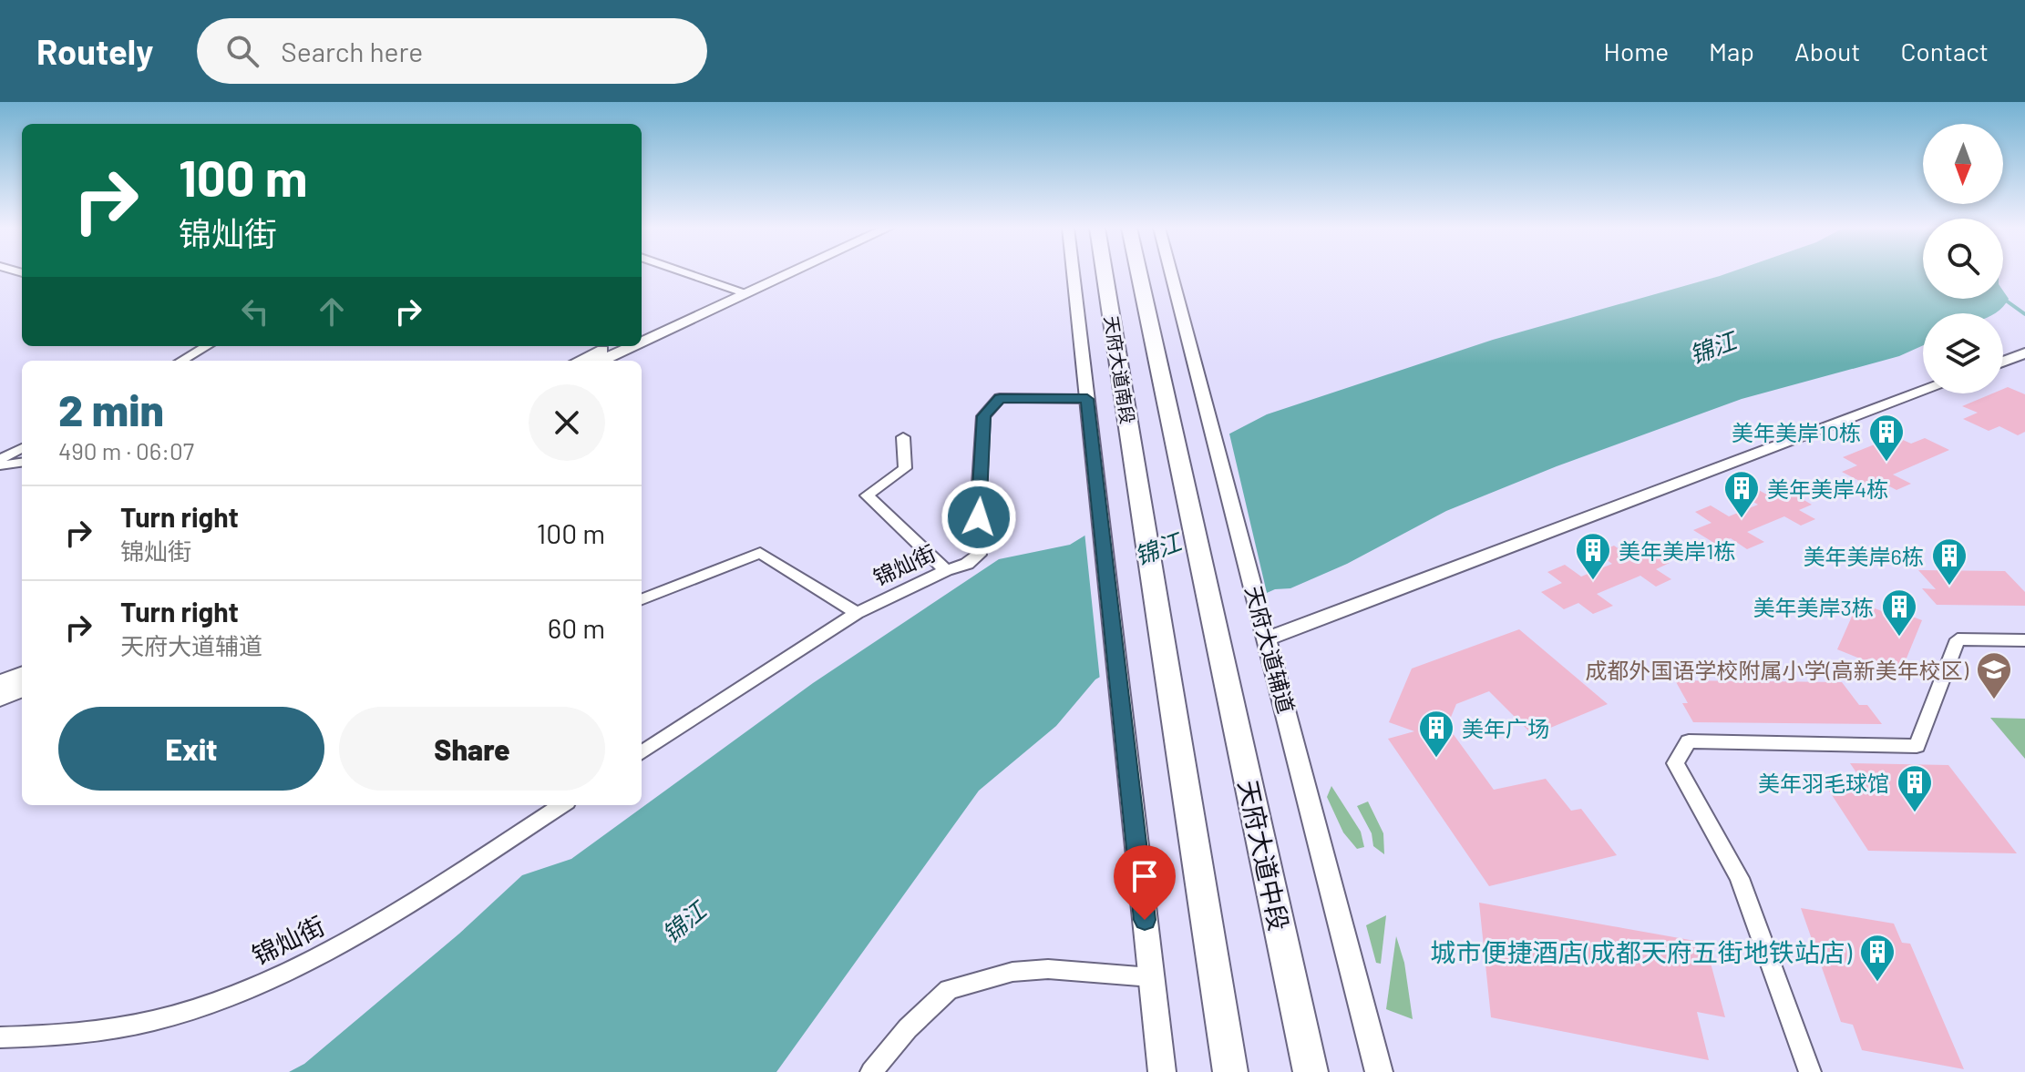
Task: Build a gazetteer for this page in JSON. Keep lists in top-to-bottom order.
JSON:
{
  "streets": {
    "main road": ["天府大道南段", "天府大道中段"],
    "street": ["锦灿街", "天府大道辅道"]
  },
  "crossings": [
    ["天府大道南段", "天府大道中段"]
  ],
  "water": ["锦江"],
  "places": {
    "building": [
      "美年美岸10栋",
      "美年美岸4栋",
      "美年美岸1栋",
      "美年美岸6栋",
      "美年美岸3栋",
      "美年广场",
      "美年羽毛球馆",
      "城市便捷酒店(成都天府五街地铁站店)"
    ],
    "school or university": ["成都外国语学校附属小学(高新美年校区)"]
  },
  "north": "bottom",
  "page": {
    "header": "Routely",
    "search": "Search here",
    "nav": [
      "Home",
      "Map",
      "About",
      "Contact"
    ],
    "turn": ["100 m", "锦灿街"],
    "heading": ["2 min", "490 m · 06:07"],
    "list": [
      {
        "name": "Turn right",
        "note": "锦灿街",
        "value": "100 m"
      },
      {
        "name": "Turn right",
        "note": "天府大道辅道",
        "value": "60 m"
      }
    ],
    "buttons": ["Exit", "Share"]
  }
}
